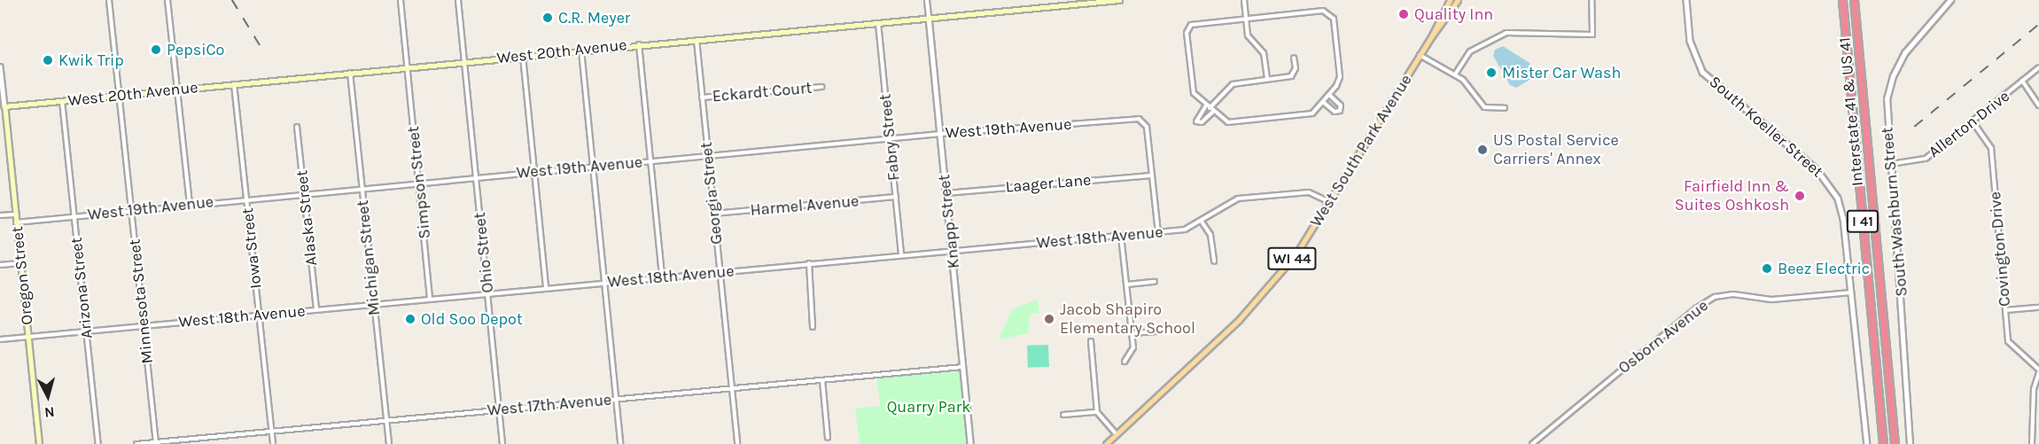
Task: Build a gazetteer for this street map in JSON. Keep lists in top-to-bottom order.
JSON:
{
  "streets": {
    "highway": ["Interstate 41 & US 41", "I 41"],
    "main road": [
      "West 20th Avenue",
      "West South Park Avenue",
      "WI 44",
      "Oregon Street"
    ],
    "street": [
      "Eckardt Court",
      "Allerton Drive",
      "South Koeller Street",
      "West 19th Avenue",
      "Fabry Street",
      "Simpson Street",
      "Laager Lane",
      "Georgia Street",
      "Harmel Avenue",
      "South Washburn Street",
      "Alaska Street",
      "Knapp Street",
      "West 18th Avenue",
      "Iowa Street",
      "Covington Drive",
      "Ohio Street",
      "Michigan Street",
      "Arizona Street",
      "Minnesota Street",
      "Osborn Avenue",
      "West 17th Avenue"
    ]
  },
  "crossings": [
    ["West 20th Avenue", "Fabry Street"],
    ["West 20th Avenue", "Simpson Street"],
    ["West 20th Avenue", "Georgia Street"],
    ["West 20th Avenue", "Knapp Street"],
    ["West 20th Avenue", "Iowa Street"],
    ["West 20th Avenue", "Ohio Street"],
    ["West 20th Avenue", "Michigan Street"],
    ["West 20th Avenue", "Oregon Street"],
    ["West 20th Avenue", "Arizona Street"],
    ["West 20th Avenue", "Minnesota Street"],
    ["Eckardt Court", "Georgia Street"],
    ["Allerton Drive", "South Washburn Street"],
    ["Allerton Drive", "Covington Drive"],
    ["South Koeller Street", "Osborn Avenue"],
    ["West 19th Avenue", "Fabry Street"],
    ["West 19th Avenue", "Simpson Street"],
    ["West 19th Avenue", "Laager Lane"],
    ["West 19th Avenue", "Georgia Street"],
    ["West 19th Avenue", "Alaska Street"],
    ["West 19th Avenue", "Knapp Street"],
    ["West 19th Avenue", "Iowa Street"],
    ["West 19th Avenue", "Ohio Street"],
    ["West 19th Avenue", "Michigan Street"],
    ["West 19th Avenue", "Oregon Street"],
    ["West 19th Avenue", "Arizona Street"],
    ["West 19th Avenue", "Minnesota Street"],
    ["Fabry Street", "Harmel Avenue"],
    ["Fabry Street", "West 18th Avenue"],
    ["West South Park Avenue", "West 18th Avenue"],
    ["Simpson Street", "West 18th Avenue"],
    ["Laager Lane", "Knapp Street"],
    ["Georgia Street", "Harmel Avenue"],
    ["Georgia Street", "West 18th Avenue"],
    ["Georgia Street", "West 17th Avenue"],
    ["Alaska Street", "West 18th Avenue"],
    ["Knapp Street", "West 18th Avenue"],
    ["Knapp Street", "West 17th Avenue"],
    ["West 18th Avenue", "Iowa Street"],
    ["West 18th Avenue", "Ohio Street"],
    ["West 18th Avenue", "Michigan Street"],
    ["West 18th Avenue", "Oregon Street"],
    ["West 18th Avenue", "Arizona Street"],
    ["West 18th Avenue", "Minnesota Street"],
    ["Iowa Street", "West 17th Avenue"],
    ["Ohio Street", "West 17th Avenue"],
    ["Michigan Street", "West 17th Avenue"],
    ["Minnesota Street", "West 17th Avenue"]
  ],
  "parks": ["Quarry Park"],
  "places": [
    "Quality Inn",
    "C.R. Meyer",
    "PepsiCo",
    "Kwik Trip",
    "Mister Car Wash",
    "US Postal Service Carriers' Annex",
    "Fairfield Inn & Suites Oshkosh",
    "Beez Electric",
    "Old Soo Depot",
    "Jacob Shapiro Elementary School"
  ],
  "north": "bottom"
}
